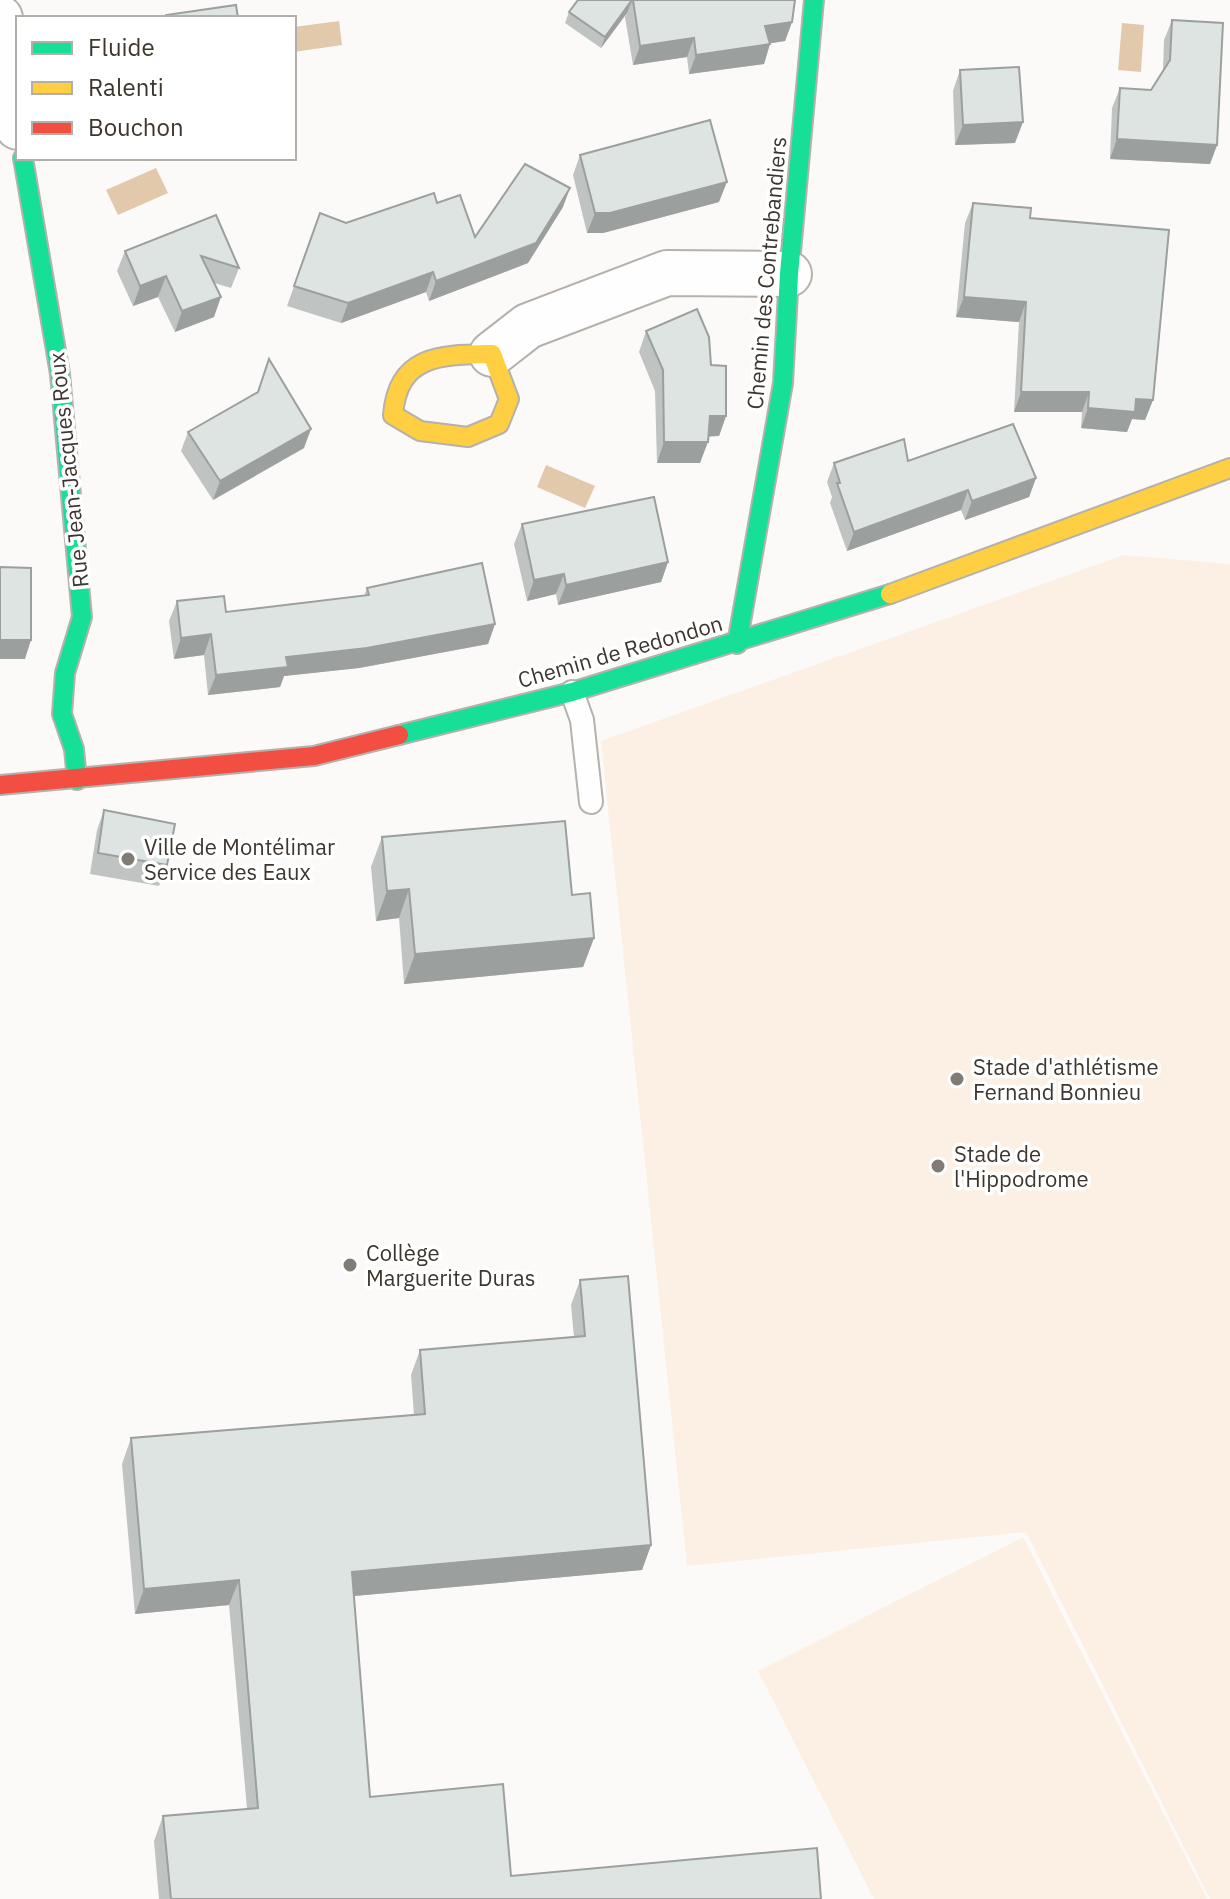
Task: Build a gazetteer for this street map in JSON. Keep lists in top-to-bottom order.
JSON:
{
  "streets": {
    "street": ["Chemin des Contrebandiers", "Rue Jean-Jacques Roux", "Chemin de Redondon"]
  },
  "crossings": [
    ["Chemin des Contrebandiers", "Chemin de Redondon"],
    ["Rue Jean-Jacques Roux", "Chemin de Redondon"]
  ],
  "places": [
    "Ville de Montélimar Service des Eaux",
    "Stade d'athlétisme Fernand Bonnieu",
    "Stade de l'Hippodrome",
    "Collège Marguerite Duras"
  ],
  "legend": ["Fluide", "Ralenti", "Bouchon"]
}
